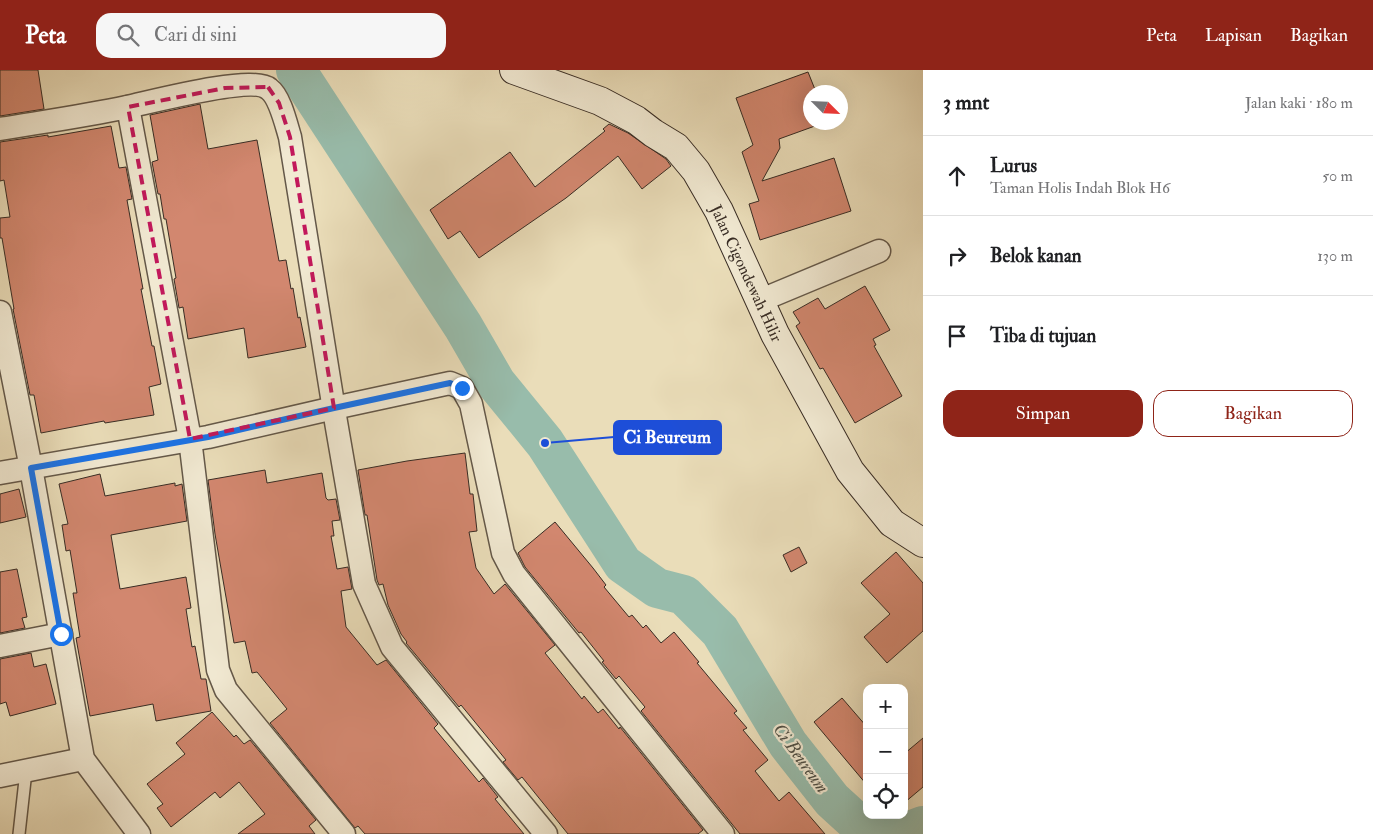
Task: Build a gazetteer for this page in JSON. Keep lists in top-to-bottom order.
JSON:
{
  "streets": {
    "street": ["Jalan Cigondewah Hilir"]
  },
  "water": ["Ci Beureum"],
  "places": ["Ci Beureum"],
  "north": "bottom right",
  "page": {
    "header": "Peta",
    "search": "Cari di sini",
    "nav": ["Peta", "Lapisan", "Bagikan"],
    "heading": ["3 mnt", "Jalan kaki · 180 m"],
    "list": [
      ["Lurus", "Taman Holis Indah Blok H6", "50 m"],
      ["Belok kanan", "130 m"],
      "Tiba di tujuan"
    ],
    "buttons": ["Simpan", "Bagikan"],
    "map_buttons": ["+", "−"]
  }
}
